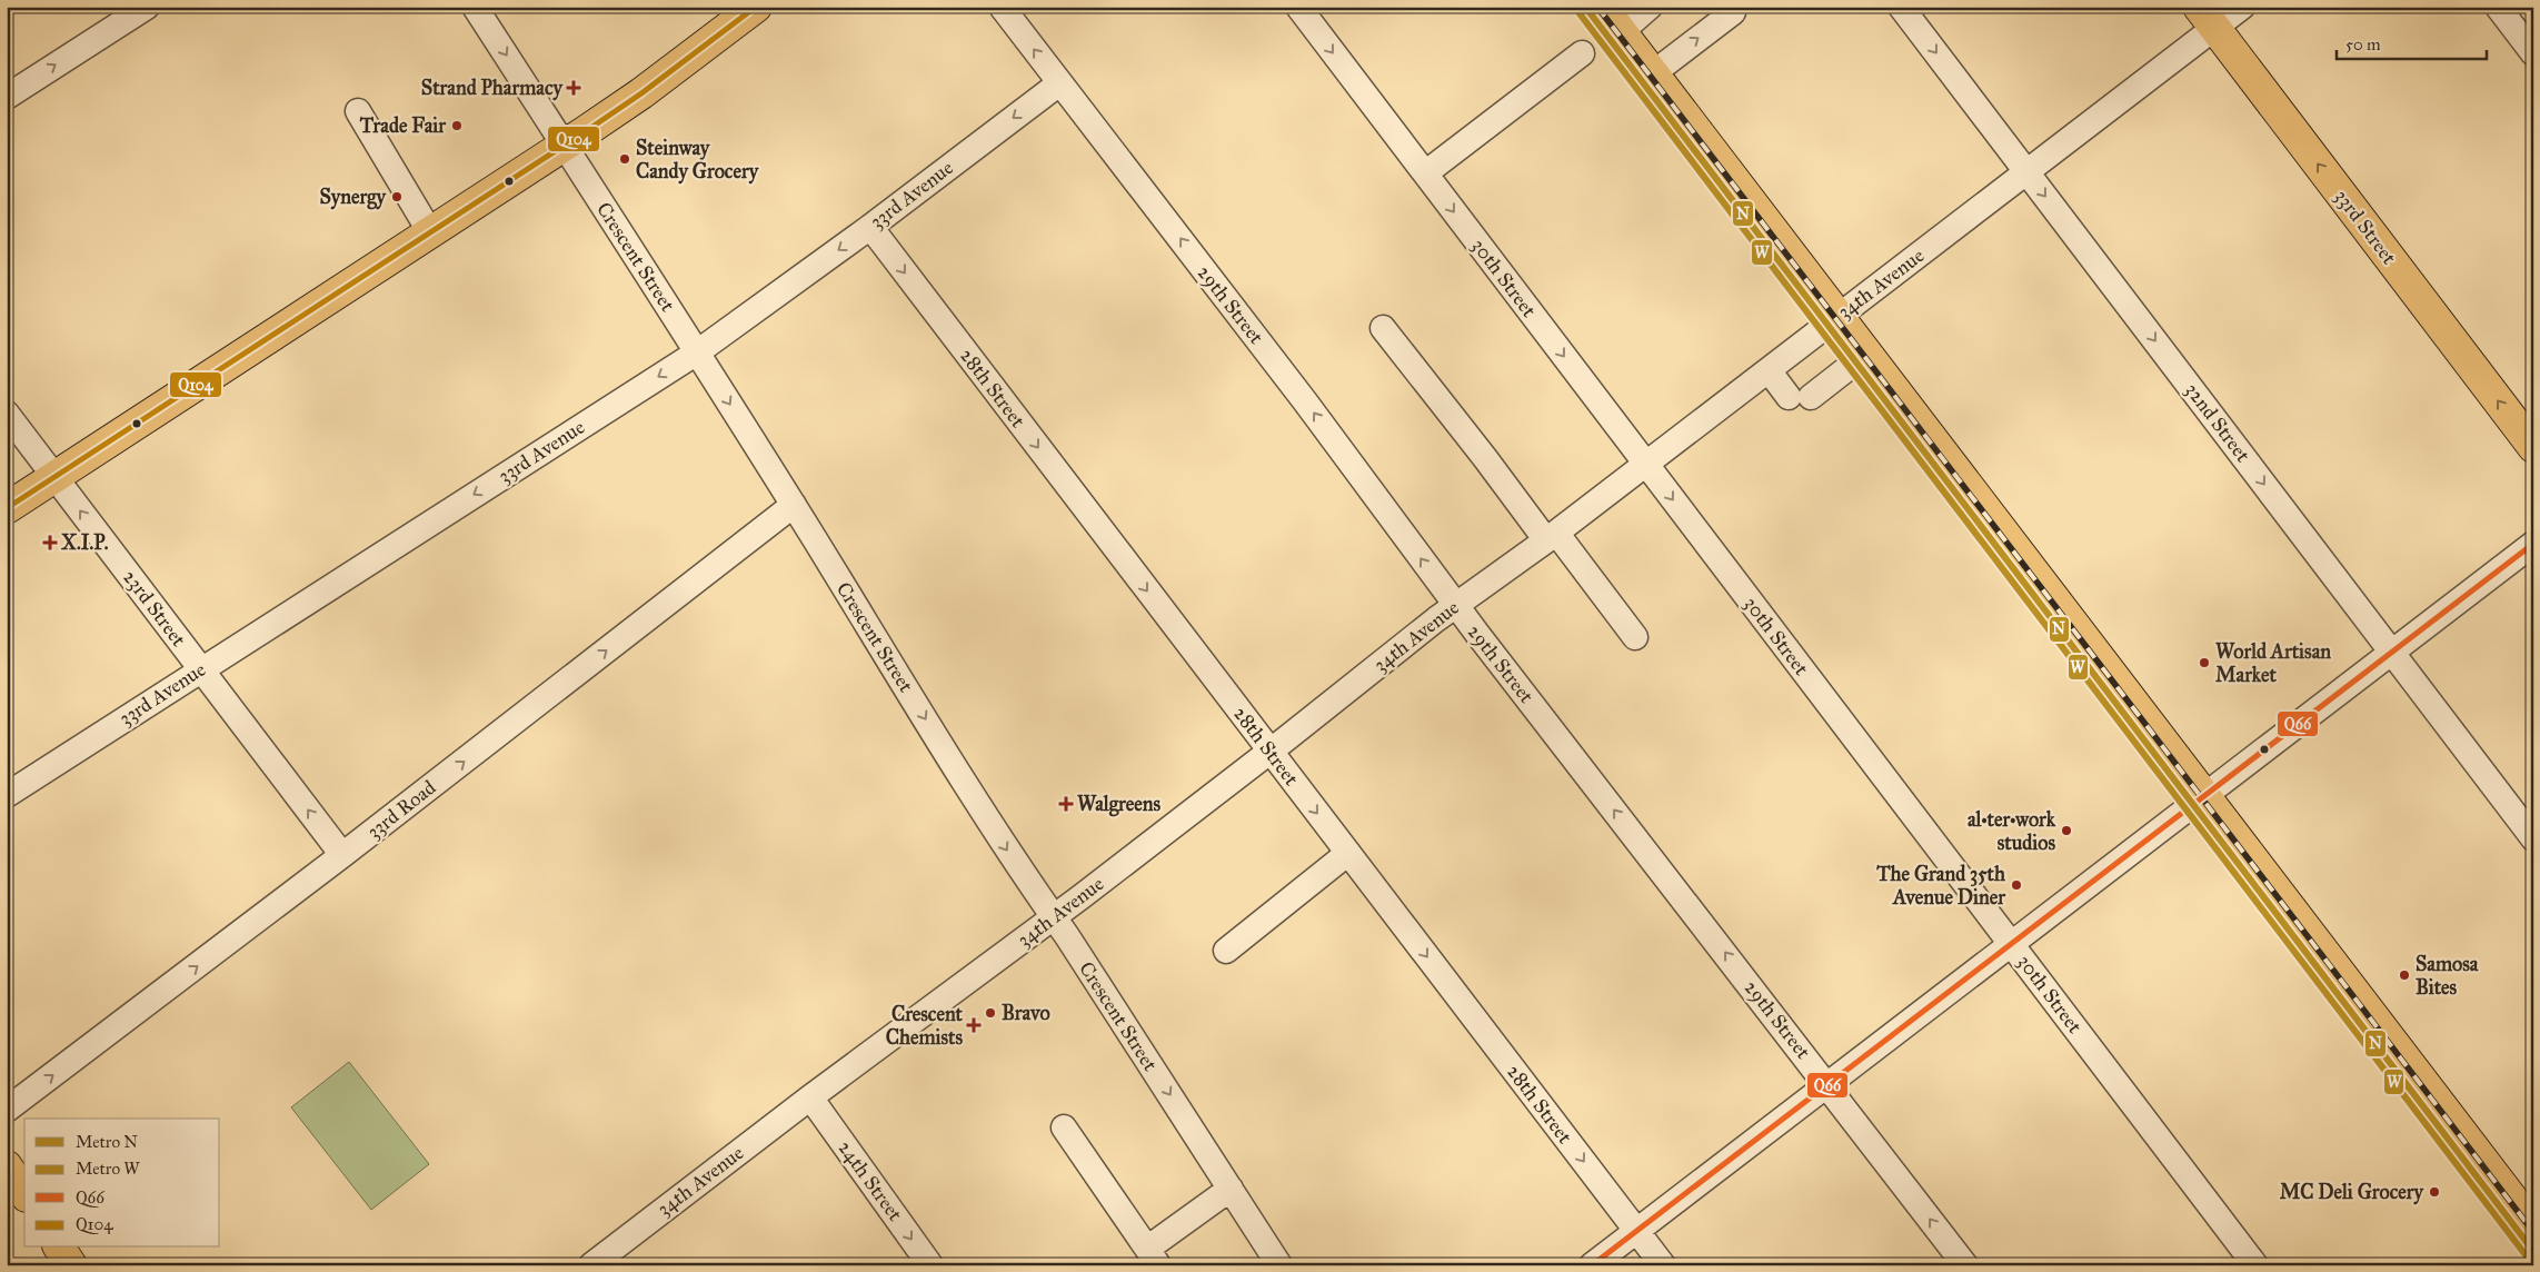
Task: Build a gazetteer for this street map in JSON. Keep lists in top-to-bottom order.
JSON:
{
  "streets": {
    "main road": ["33rd Street"],
    "street": [
      "33rd Avenue",
      "Crescent Street",
      "30th Street",
      "34th Avenue",
      "29th Street",
      "28th Street",
      "32nd Street",
      "23rd Street",
      "33rd Road",
      "24th Street"
    ]
  },
  "crossings": [
    ["33rd Avenue", "Crescent Street"],
    ["33rd Avenue", "29th Street"],
    ["33rd Avenue", "28th Street"],
    ["33rd Avenue", "23rd Street"],
    ["33rd Street", "34th Avenue"],
    ["Crescent Street", "34th Avenue"],
    ["Crescent Street", "33rd Road"],
    ["30th Street", "34th Avenue"],
    ["34th Avenue", "29th Street"],
    ["34th Avenue", "28th Street"],
    ["34th Avenue", "32nd Street"],
    ["34th Avenue", "24th Street"],
    ["23rd Street", "33rd Road"]
  ],
  "one_way": [
    "33rd Avenue",
    "33rd Street",
    "Crescent Street",
    "29th Street",
    "28th Street",
    "32nd Street",
    "23rd Street",
    "33rd Road",
    "24th Street"
  ],
  "places": {
    "health": [
      "Strand Pharmacy",
      "X.I.P.",
      "Walgreens",
      "Crescent Chemists"
    ],
    "other": [
      "Trade Fair",
      "Steinway Candy Grocery",
      "Synergy",
      "World Artisan Market",
      "al•ter•work studios",
      "The Grand 35th Avenue Diner",
      "Samosa Bites",
      "Bravo",
      "MC Deli Grocery"
    ]
  },
  "lines": [
    "metro line N",
    "transit line Q104",
    "metro line W",
    "transit line Q66"
  ],
  "legend": [
    "Metro N",
    "Metro W",
    "Q66",
    "Q104"
  ],
  "scale_bar": "50 m"
}
